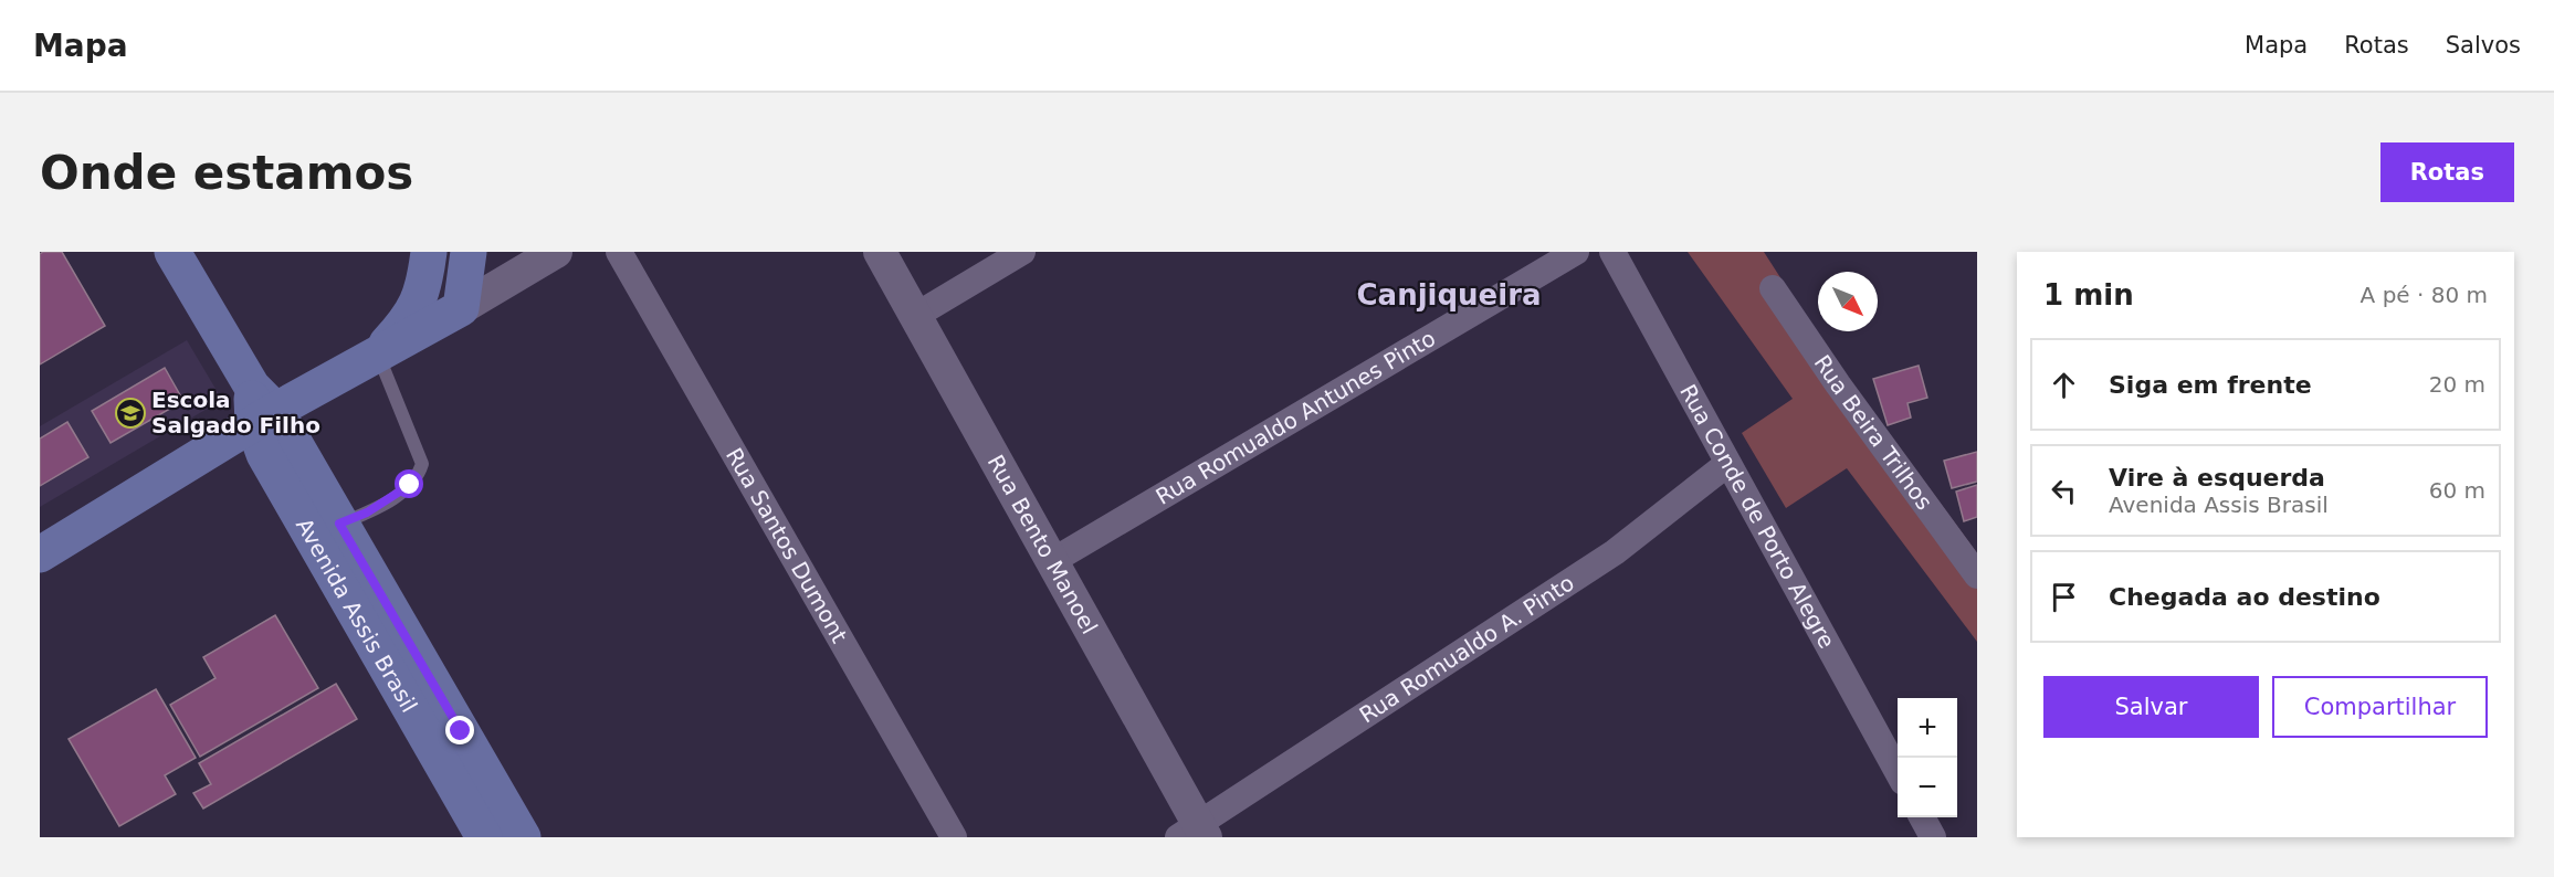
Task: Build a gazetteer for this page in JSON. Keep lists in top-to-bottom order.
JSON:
{
  "streets": {
    "main road": ["Avenida Assis Brasil"],
    "street": [
      "Rua Romualdo Antunes Pinto",
      "Rua Beira Trilhos",
      "Rua Conde de Porto Alegre",
      "Rua Santos Dumont",
      "Rua Bento Manoel",
      "Rua Romualdo A. Pinto"
    ]
  },
  "crossings": [
    ["Rua Romualdo Antunes Pinto", "Rua Bento Manoel"],
    ["Rua Conde de Porto Alegre", "Rua Romualdo A. Pinto"],
    ["Rua Bento Manoel", "Rua Romualdo A. Pinto"]
  ],
  "districts": ["Canjiqueira"],
  "places": {
    "school or university": ["Escola Salgado Filho"]
  },
  "north": "bottom right",
  "page": {
    "header": "Mapa",
    "nav": ["Mapa", "Rotas", "Salvos"],
    "buttons": [
      "Rotas",
      ["Salvar", "Compartilhar"]
    ],
    "title": "Onde estamos",
    "heading": ["1 min", "A pé · 80 m"],
    "list": [
      ["Siga em frente", "20 m"],
      ["Vire à esquerda", "Avenida Assis Brasil", "60 m"],
      "Chegada ao destino"
    ],
    "map_buttons": ["+", "−"]
  }
}
